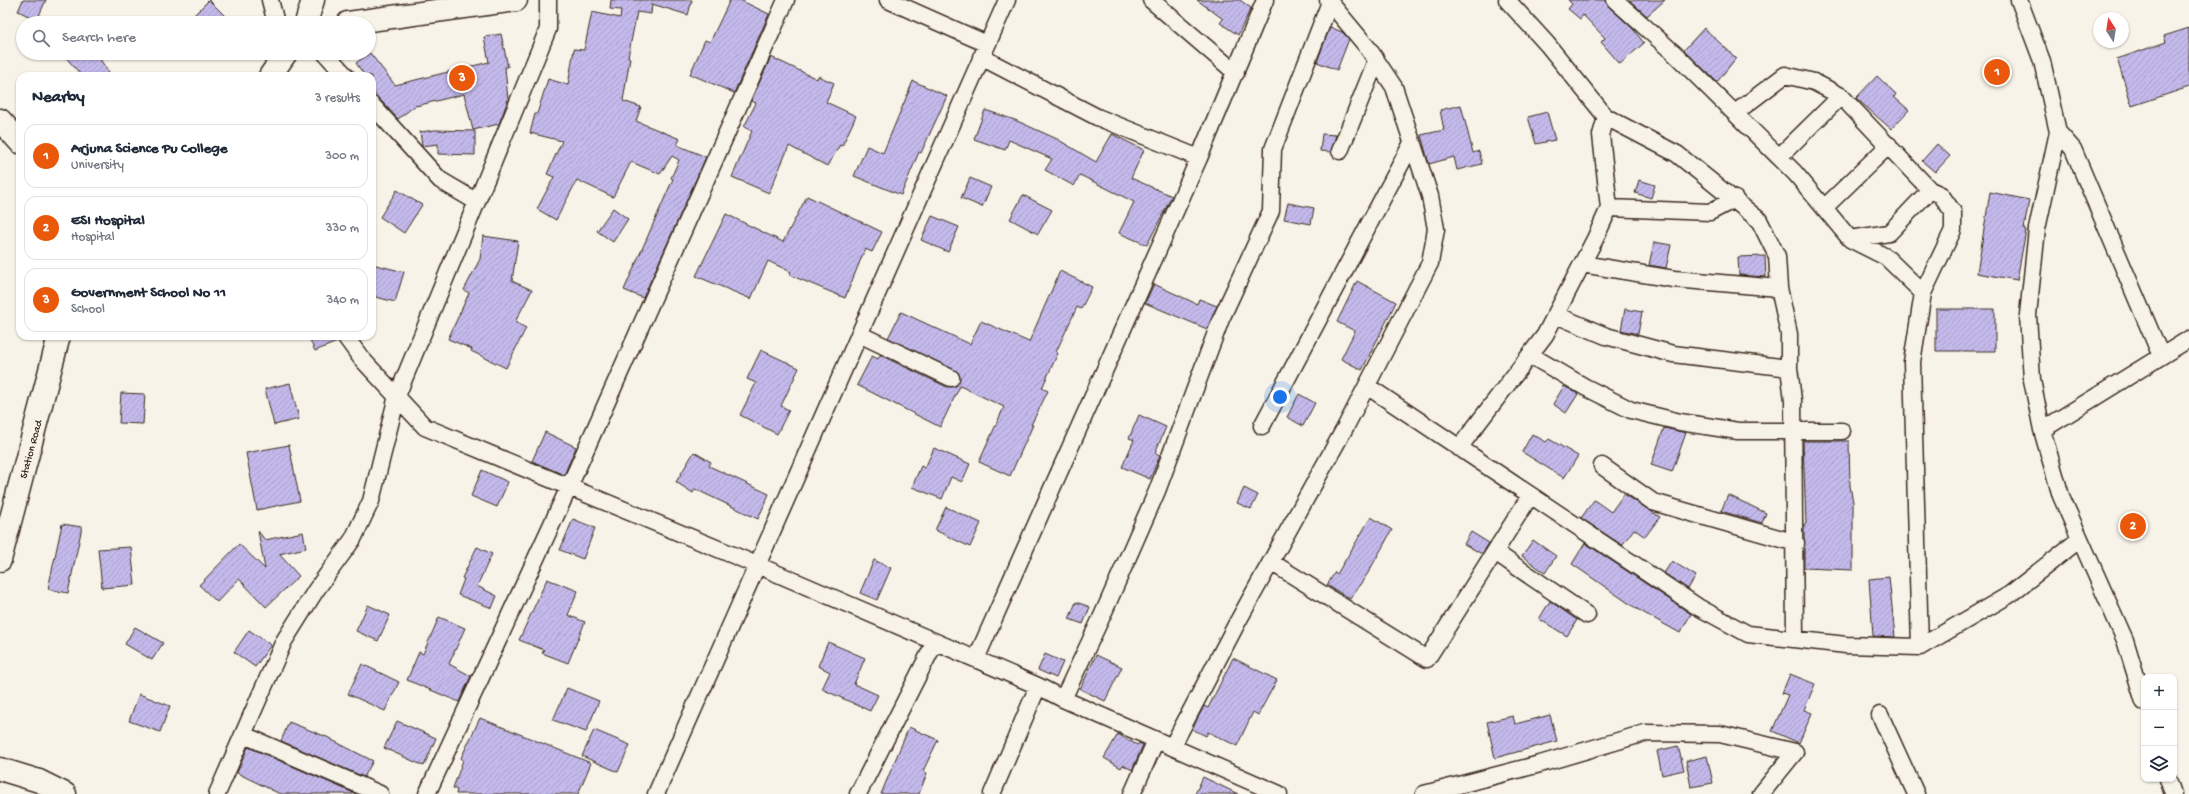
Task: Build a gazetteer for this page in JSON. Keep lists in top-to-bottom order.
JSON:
{
  "streets": {
    "main road": ["Station Road"]
  },
  "north": "top",
  "page": {
    "search": "Search here",
    "pins": ["1", "3", "2"],
    "heading": ["Nearby", "3 results"],
    "list": [
      {
        "mark": "1",
        "name": "Arjuna Science Pu College",
        "note": "University",
        "value": "300 m"
      },
      {
        "mark": "2",
        "name": "ESI Hospital",
        "note": "Hospital",
        "value": "330 m"
      },
      {
        "mark": "3",
        "name": "Government School No 11",
        "note": "School",
        "value": "340 m"
      }
    ],
    "map_buttons": ["+", "−"]
  }
}
